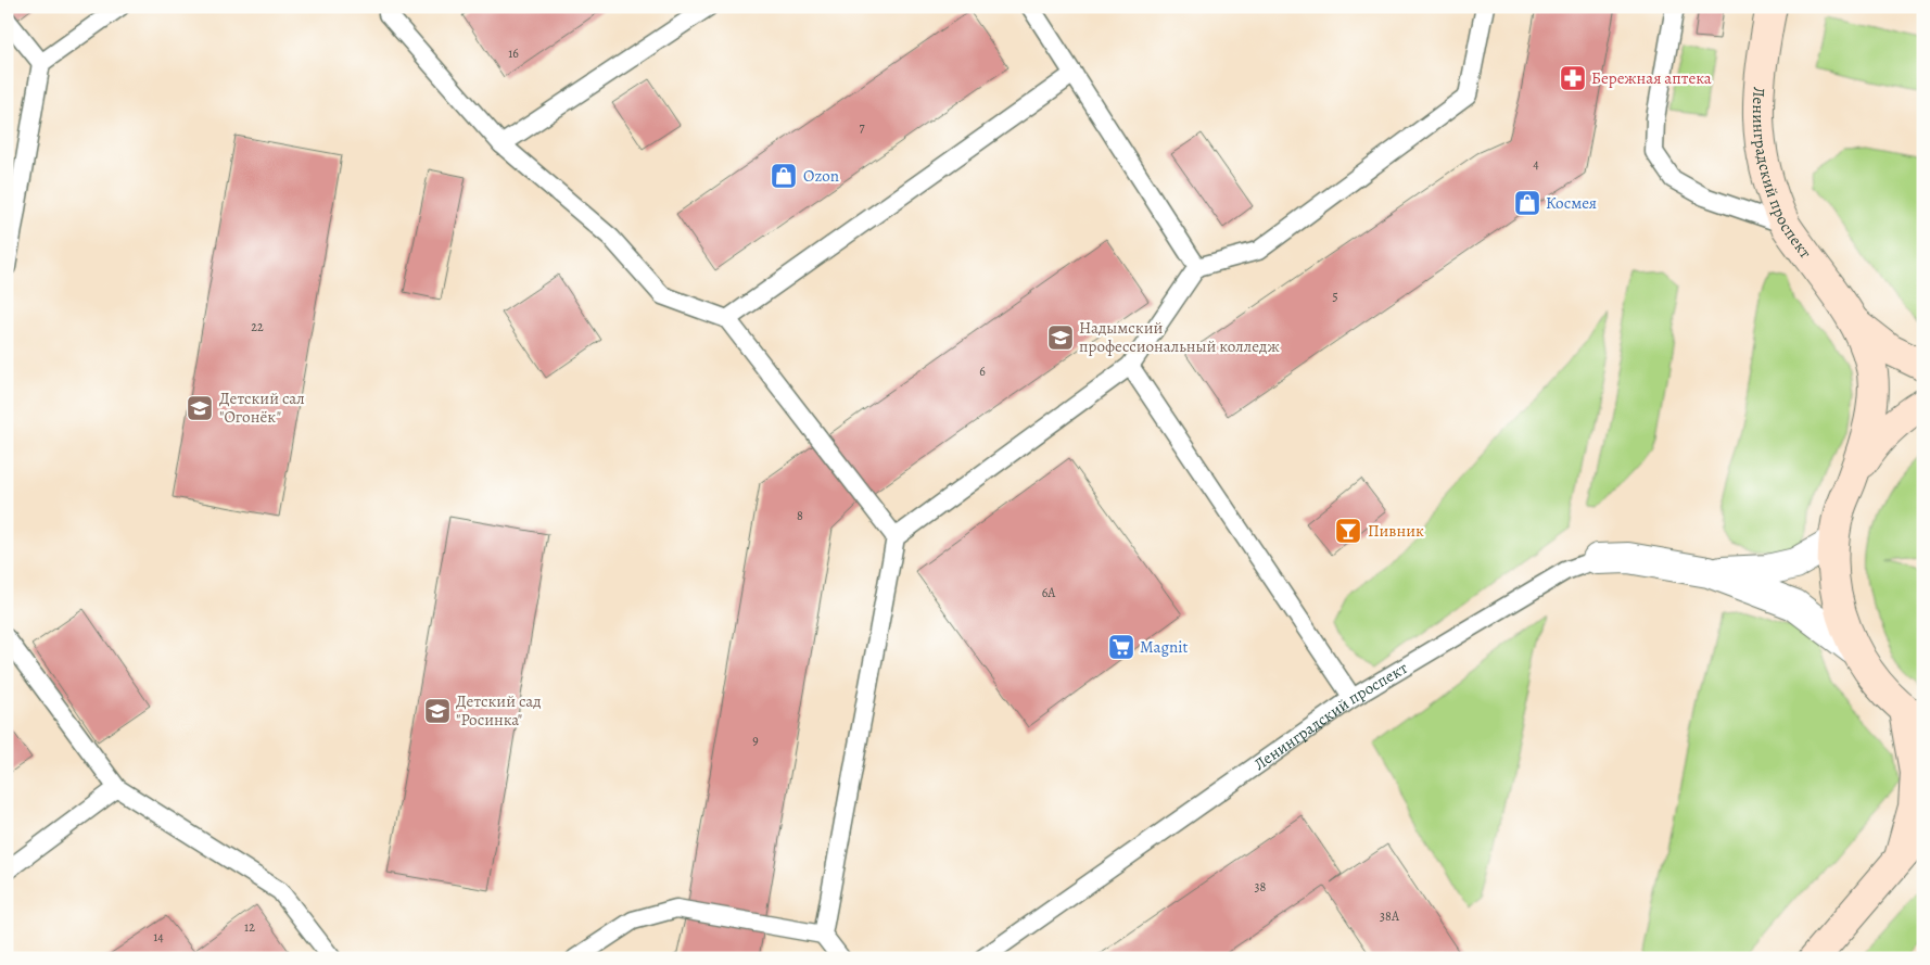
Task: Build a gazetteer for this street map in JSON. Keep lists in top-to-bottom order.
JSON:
{
  "streets": {
    "main road": ["Ленинградский проспект"]
  },
  "places": {
    "pharmacy": ["Бережная аптека"],
    "shop": ["Ozon", "Космея"],
    "school or university": ["Надымский профессиональный колледж", "Детский сал \"Огонёк\"", "Детский сад \"Росинка\""],
    "bar": ["Пивник"],
    "supermarket": ["Magnit"]
  },
  "house_numbers": [
    "16",
    "7",
    "4",
    "5",
    "22",
    "6",
    "8",
    "6А",
    "9",
    "38",
    "38А",
    "12",
    "14"
  ]
}
